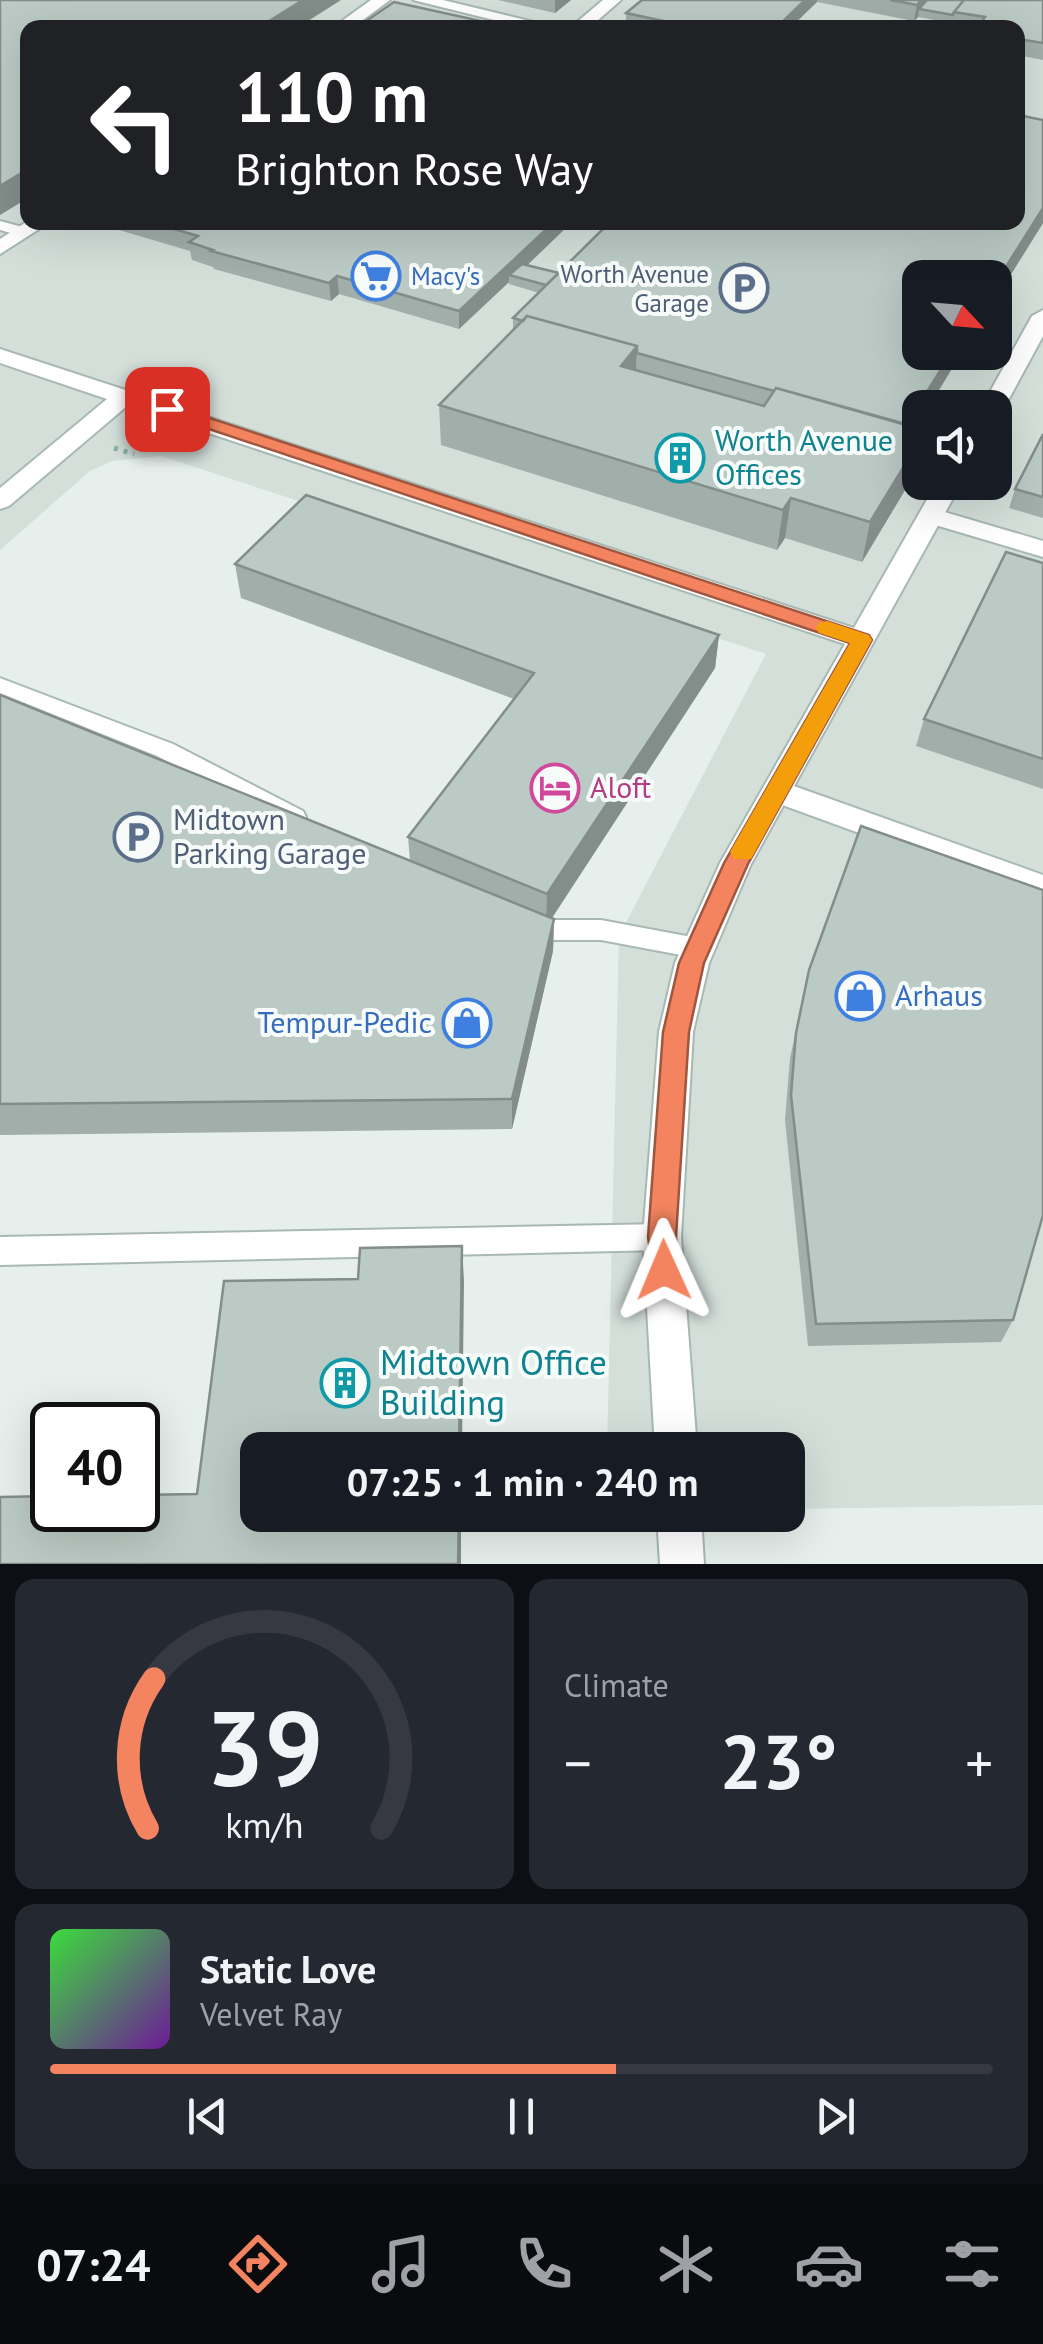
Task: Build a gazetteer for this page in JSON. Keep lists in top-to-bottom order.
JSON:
{
  "places": {
    "supermarket": ["Macy's"],
    "parking": ["Worth Avenue Garage", "Midtown Parking Garage"],
    "building": ["Worth Avenue Offices", "Midtown Office Building"],
    "hotel": ["Aloft"],
    "shop": ["Arhaus", "Tempur-Pedic"]
  },
  "north": "bottom right",
  "page": {
    "turn": ["110 m", "Brighton Rose Way"],
    "limit": "40",
    "trip": "07:25 · 1 min · 240 m",
    "tile": "Climate",
    "heat": ["−", "23°", "+"],
    "song": ["Static Love", "Velvet Ray"],
    "tabs": "07:24",
    "gauge": ["39", "km/h"]
  }
}
